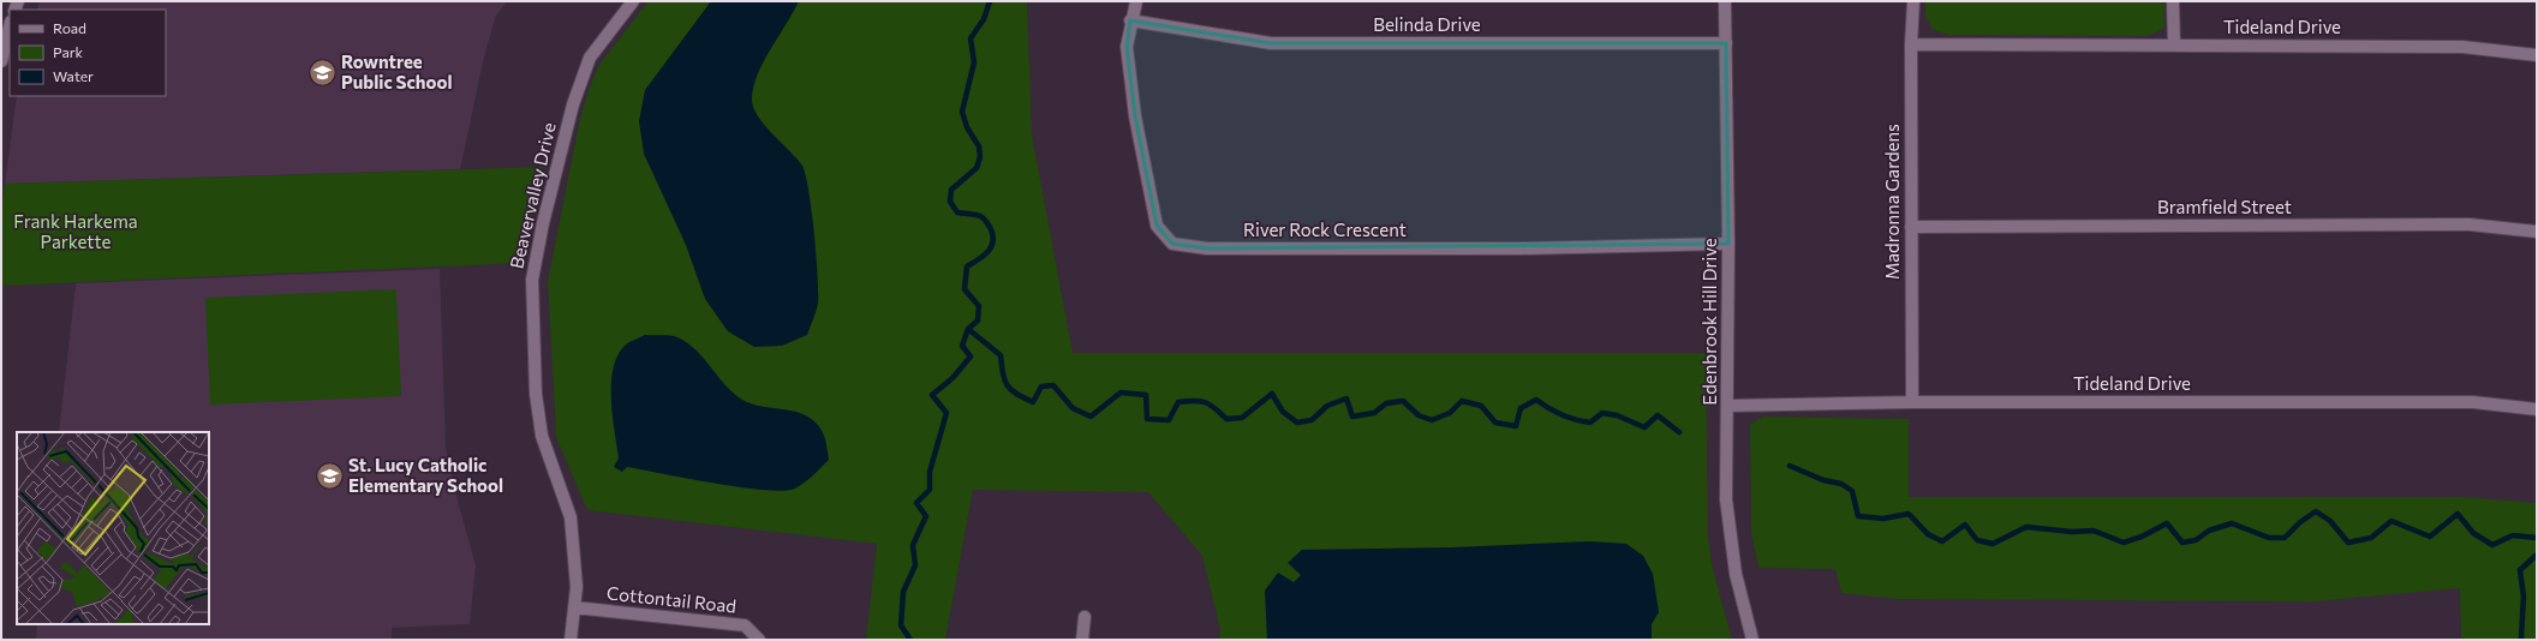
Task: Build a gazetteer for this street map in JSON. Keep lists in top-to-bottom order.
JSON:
{
  "streets": {
    "street": [
      "Belinda Drive",
      "Tideland Drive",
      "Beavervalley Drive",
      "Madronna Gardens",
      "Bramfield Street",
      "River Rock Crescent",
      "Edenbrook Hill Drive",
      "Cottontail Road"
    ]
  },
  "crossings": [
    ["Belinda Drive", "River Rock Crescent"],
    ["Belinda Drive", "Edenbrook Hill Drive"],
    ["Tideland Drive", "Madronna Gardens"],
    ["Tideland Drive", "Edenbrook Hill Drive"],
    ["Beavervalley Drive", "Cottontail Road"],
    ["Madronna Gardens", "Bramfield Street"],
    ["River Rock Crescent", "Edenbrook Hill Drive"]
  ],
  "parks": ["Frank Harkema Parkette"],
  "places": {
    "school or university": ["Rowntree Public School", "St. Lucy Catholic Elementary School"]
  },
  "legend": ["Road", "Park", "Water"]
}
